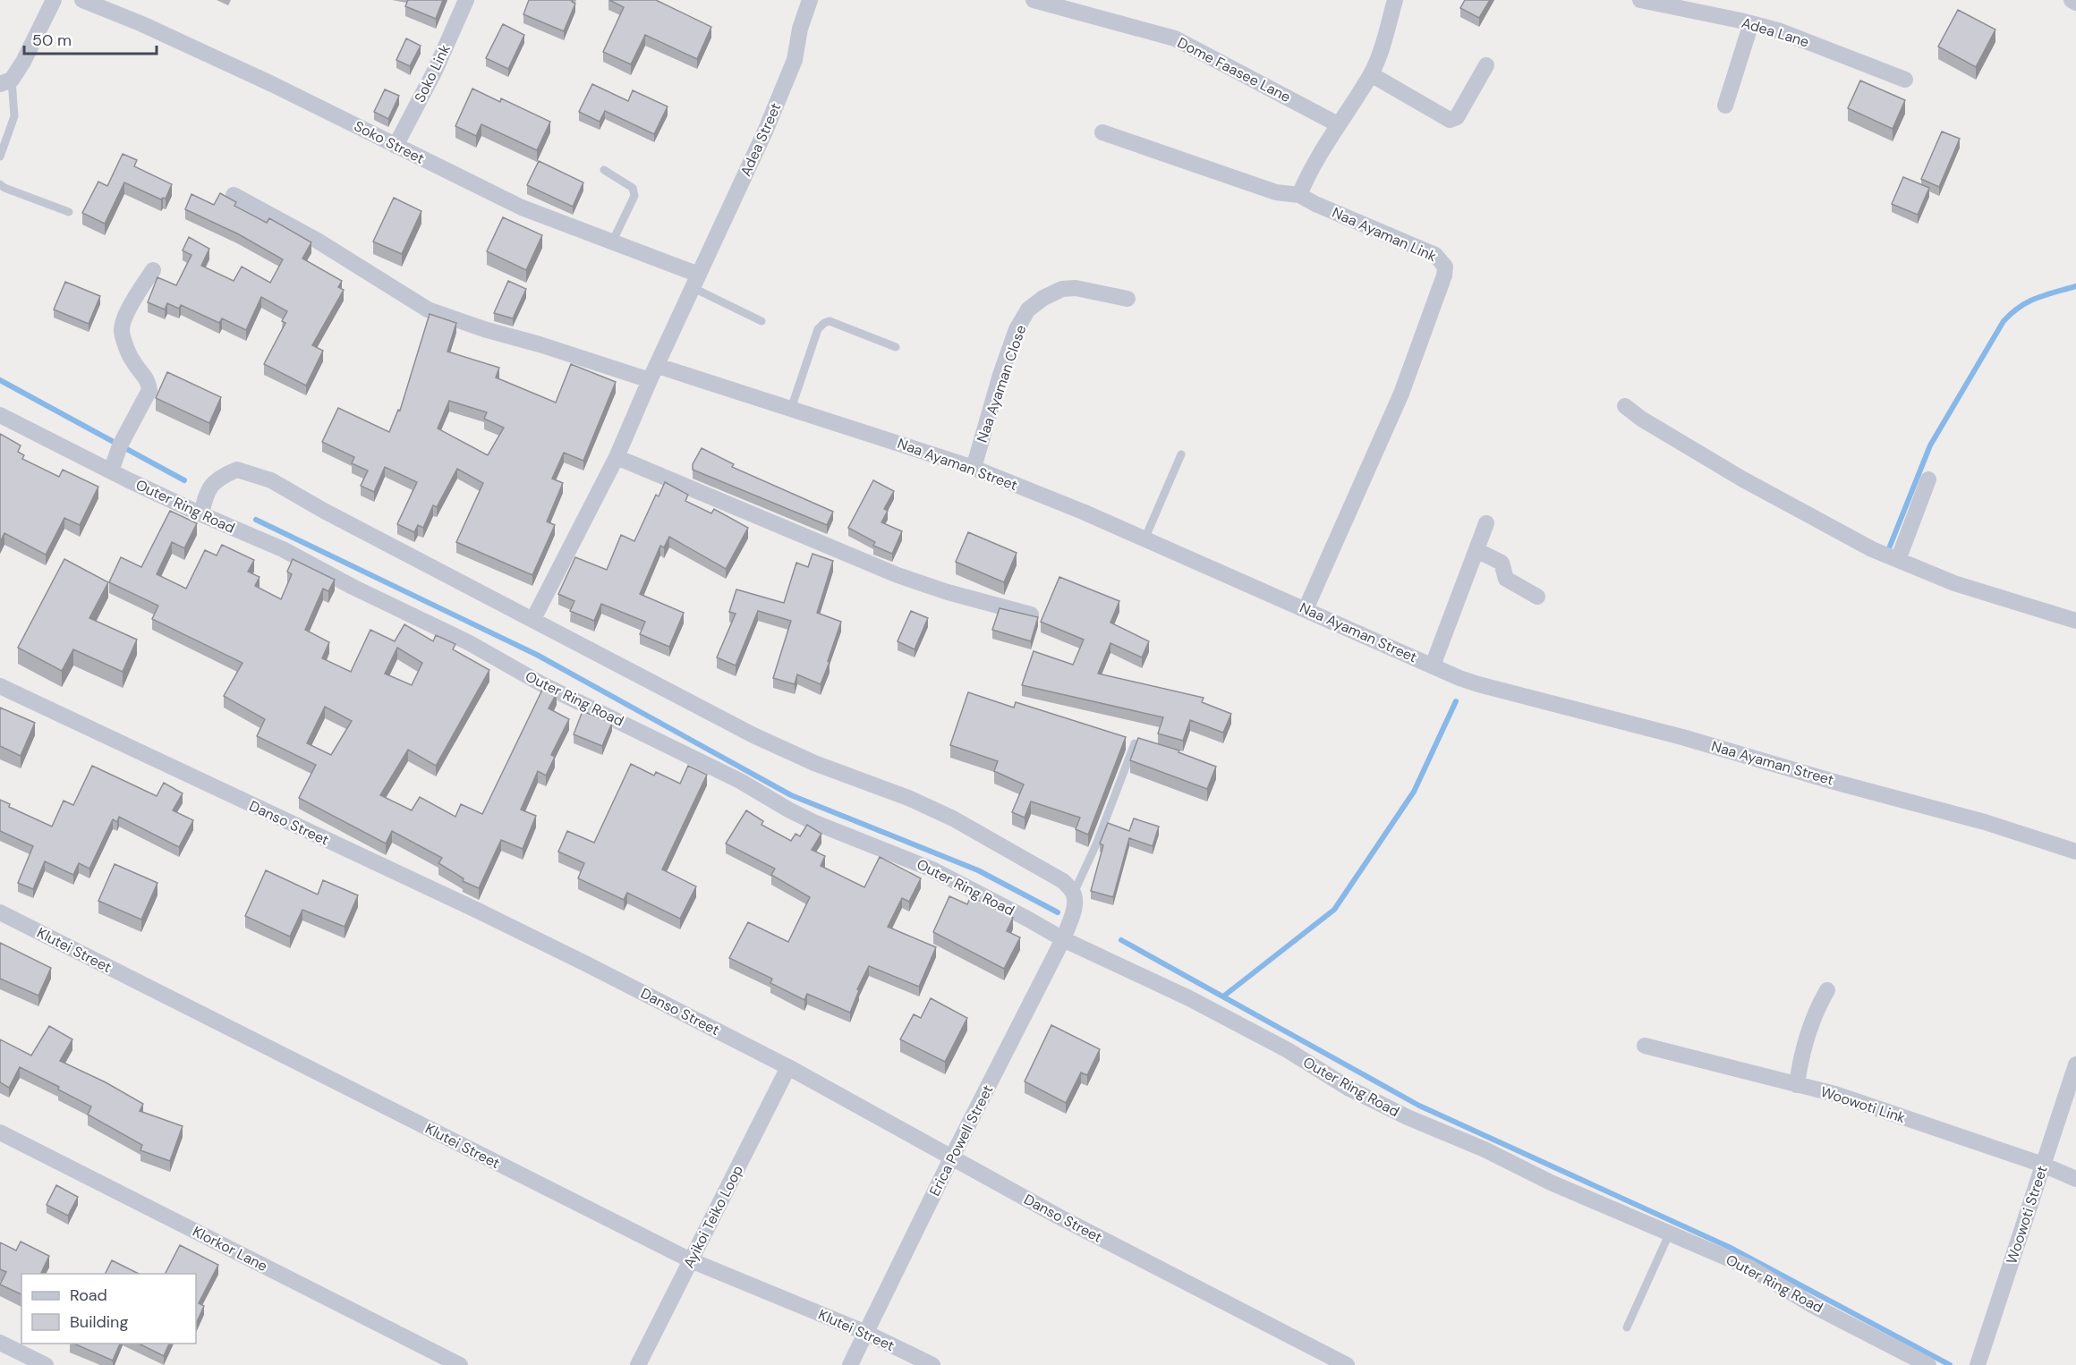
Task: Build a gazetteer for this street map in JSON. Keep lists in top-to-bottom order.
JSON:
{
  "streets": {
    "street": [
      "Adea Lane",
      "Dome Faasee Lane",
      "Soko Link",
      "Adea Street",
      "Soko Street",
      "Naa Ayaman Link",
      "Naa Ayaman Close",
      "Naa Ayaman Street",
      "Outer Ring Road",
      "Danso Street",
      "Klutei Street",
      "Woowoti Link",
      "Erica Powell Street",
      "Woowoti Street",
      "Ayikoi Teiko Loop",
      "Klorkor Lane"
    ]
  },
  "crossings": [
    ["Soko Link", "Soko Street"],
    ["Adea Street", "Soko Street"],
    ["Adea Street", "Naa Ayaman Street"],
    ["Naa Ayaman Link", "Naa Ayaman Street"],
    ["Naa Ayaman Close", "Naa Ayaman Street"],
    ["Outer Ring Road", "Erica Powell Street"],
    ["Danso Street", "Erica Powell Street"],
    ["Danso Street", "Ayikoi Teiko Loop"],
    ["Klutei Street", "Erica Powell Street"],
    ["Klutei Street", "Ayikoi Teiko Loop"],
    ["Woowoti Link", "Woowoti Street"]
  ],
  "legend": ["Road", "Building"],
  "scale_bar": "50 m"
}
